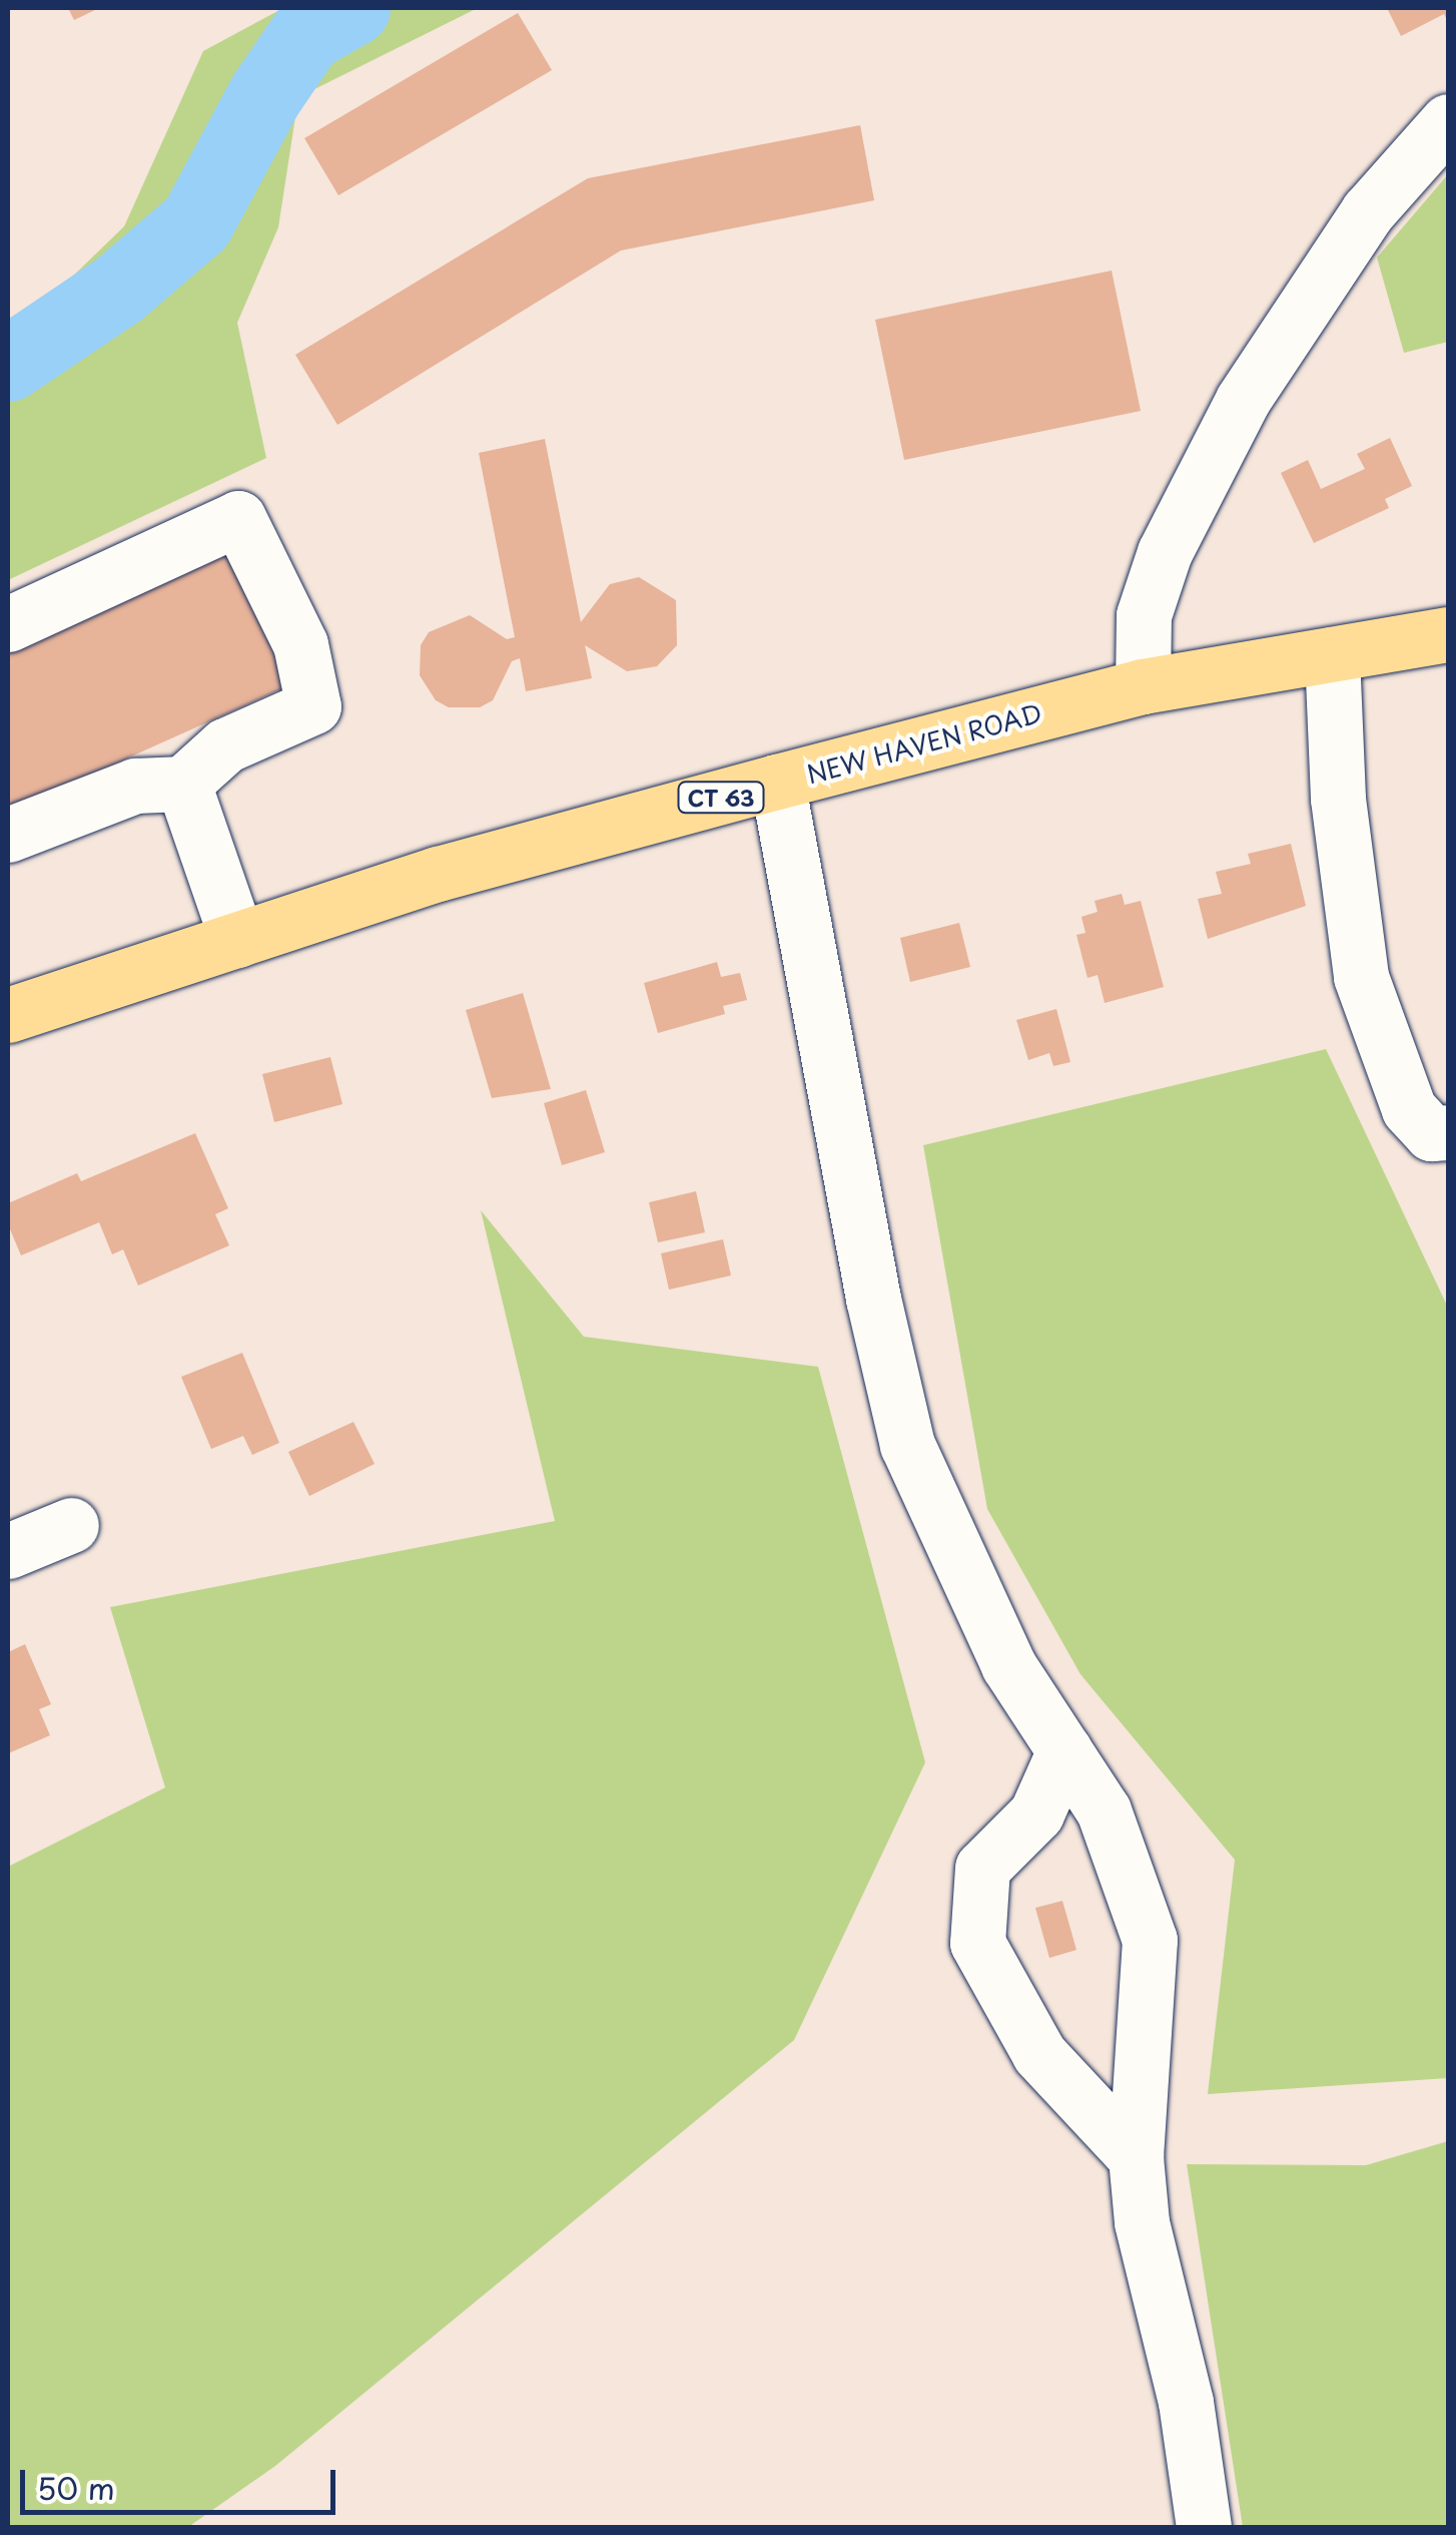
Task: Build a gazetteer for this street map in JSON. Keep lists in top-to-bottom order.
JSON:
{
  "streets": {
    "main road": ["NEW HAVEN ROAD", "CT 63"]
  },
  "scale_bar": "50 m"
}
